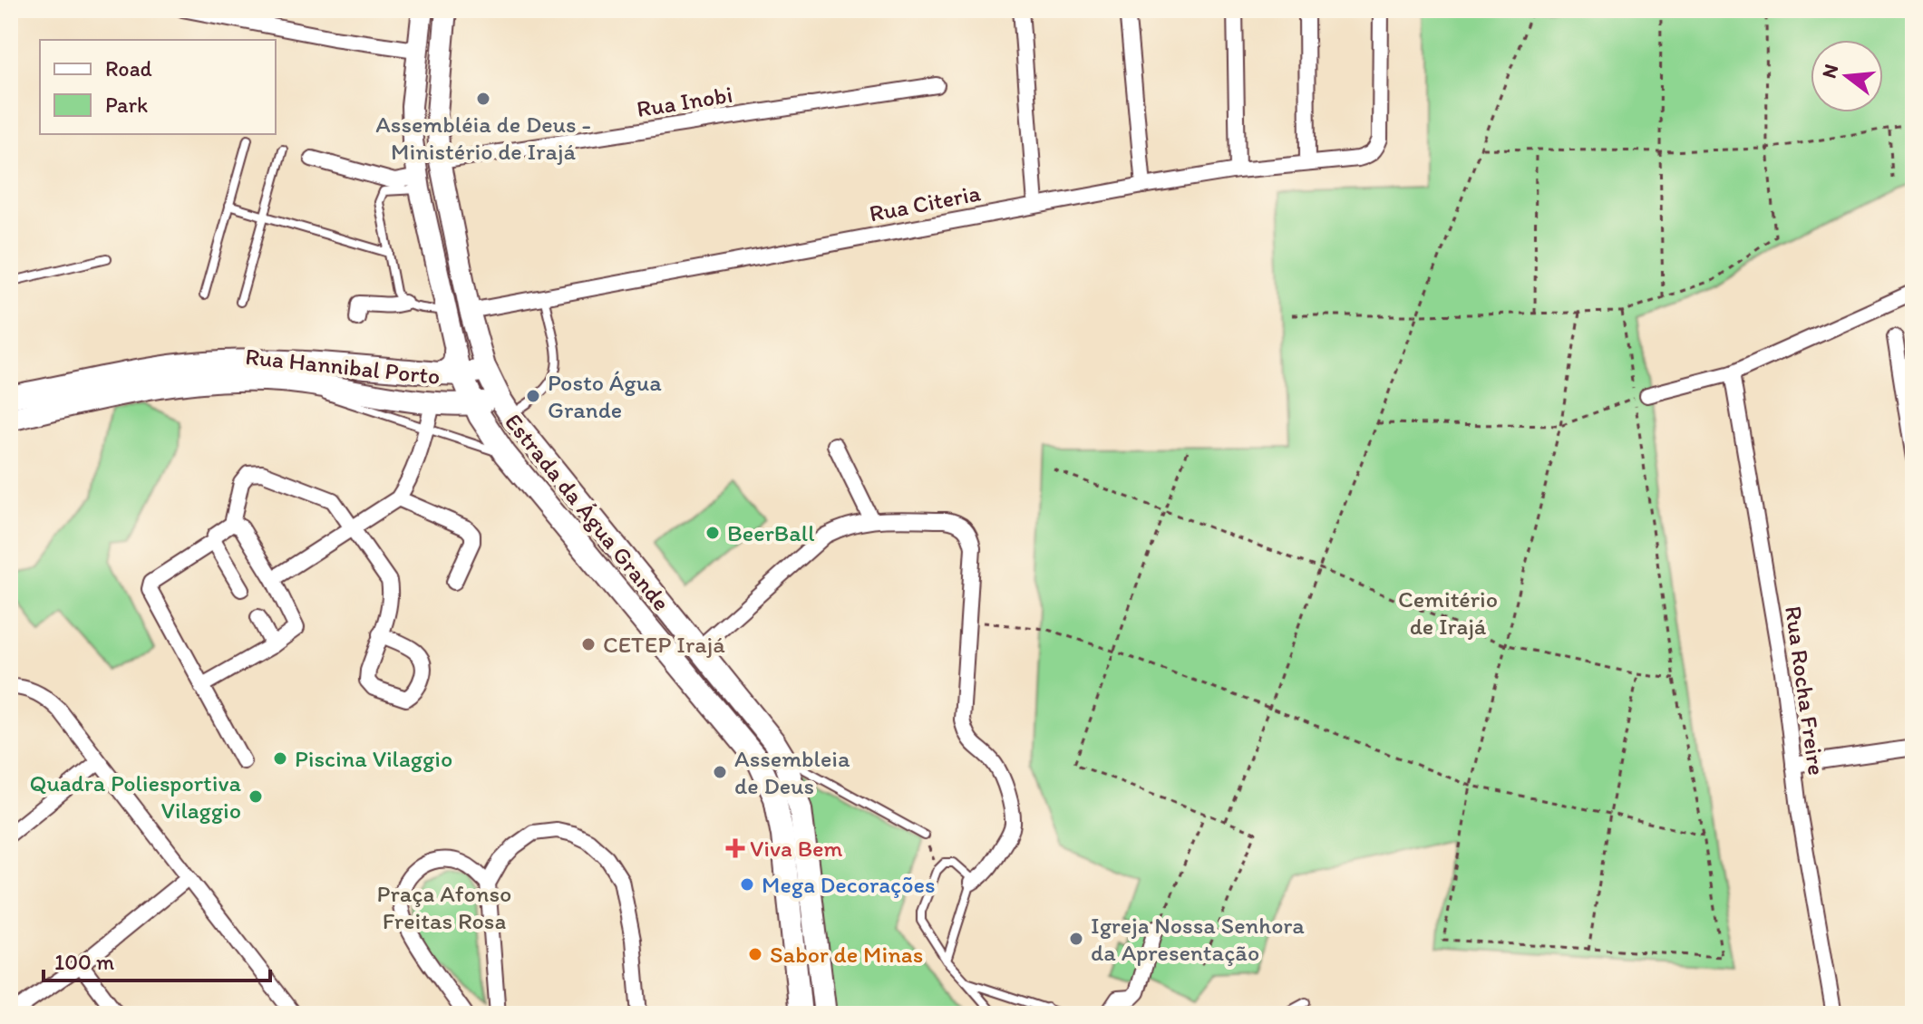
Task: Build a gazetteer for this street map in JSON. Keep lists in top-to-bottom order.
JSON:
{
  "streets": {
    "main road": ["Rua Hannibal Porto", "Estrada da Água Grande"],
    "street": ["Rua Inobi", "Rua Citeria", "Rua Rocha Freire"]
  },
  "crossings": [
    ["Rua Inobi", "Estrada da Água Grande"],
    ["Rua Citeria", "Estrada da Água Grande"],
    ["Rua Hannibal Porto", "Estrada da Água Grande"]
  ],
  "parks": ["Cemitério de Irajá", "Praça Afonso Freitas Rosa"],
  "places": {
    "other": [
      "Assembléia de Deus - Ministério de Irajá",
      "Posto Água Grande",
      "BeerBall",
      "CETEP Irajá",
      "Piscina Vilaggio",
      "Assembleia de Deus",
      "Quadra Poliesportiva Vilaggio",
      "Mega Decorações",
      "Igreja Nossa Senhora da Apresentação",
      "Sabor de Minas"
    ],
    "health": ["Viva Bem"]
  },
  "legend": ["Road", "Park"],
  "scale_bar": "100 m",
  "north": "left"
}
